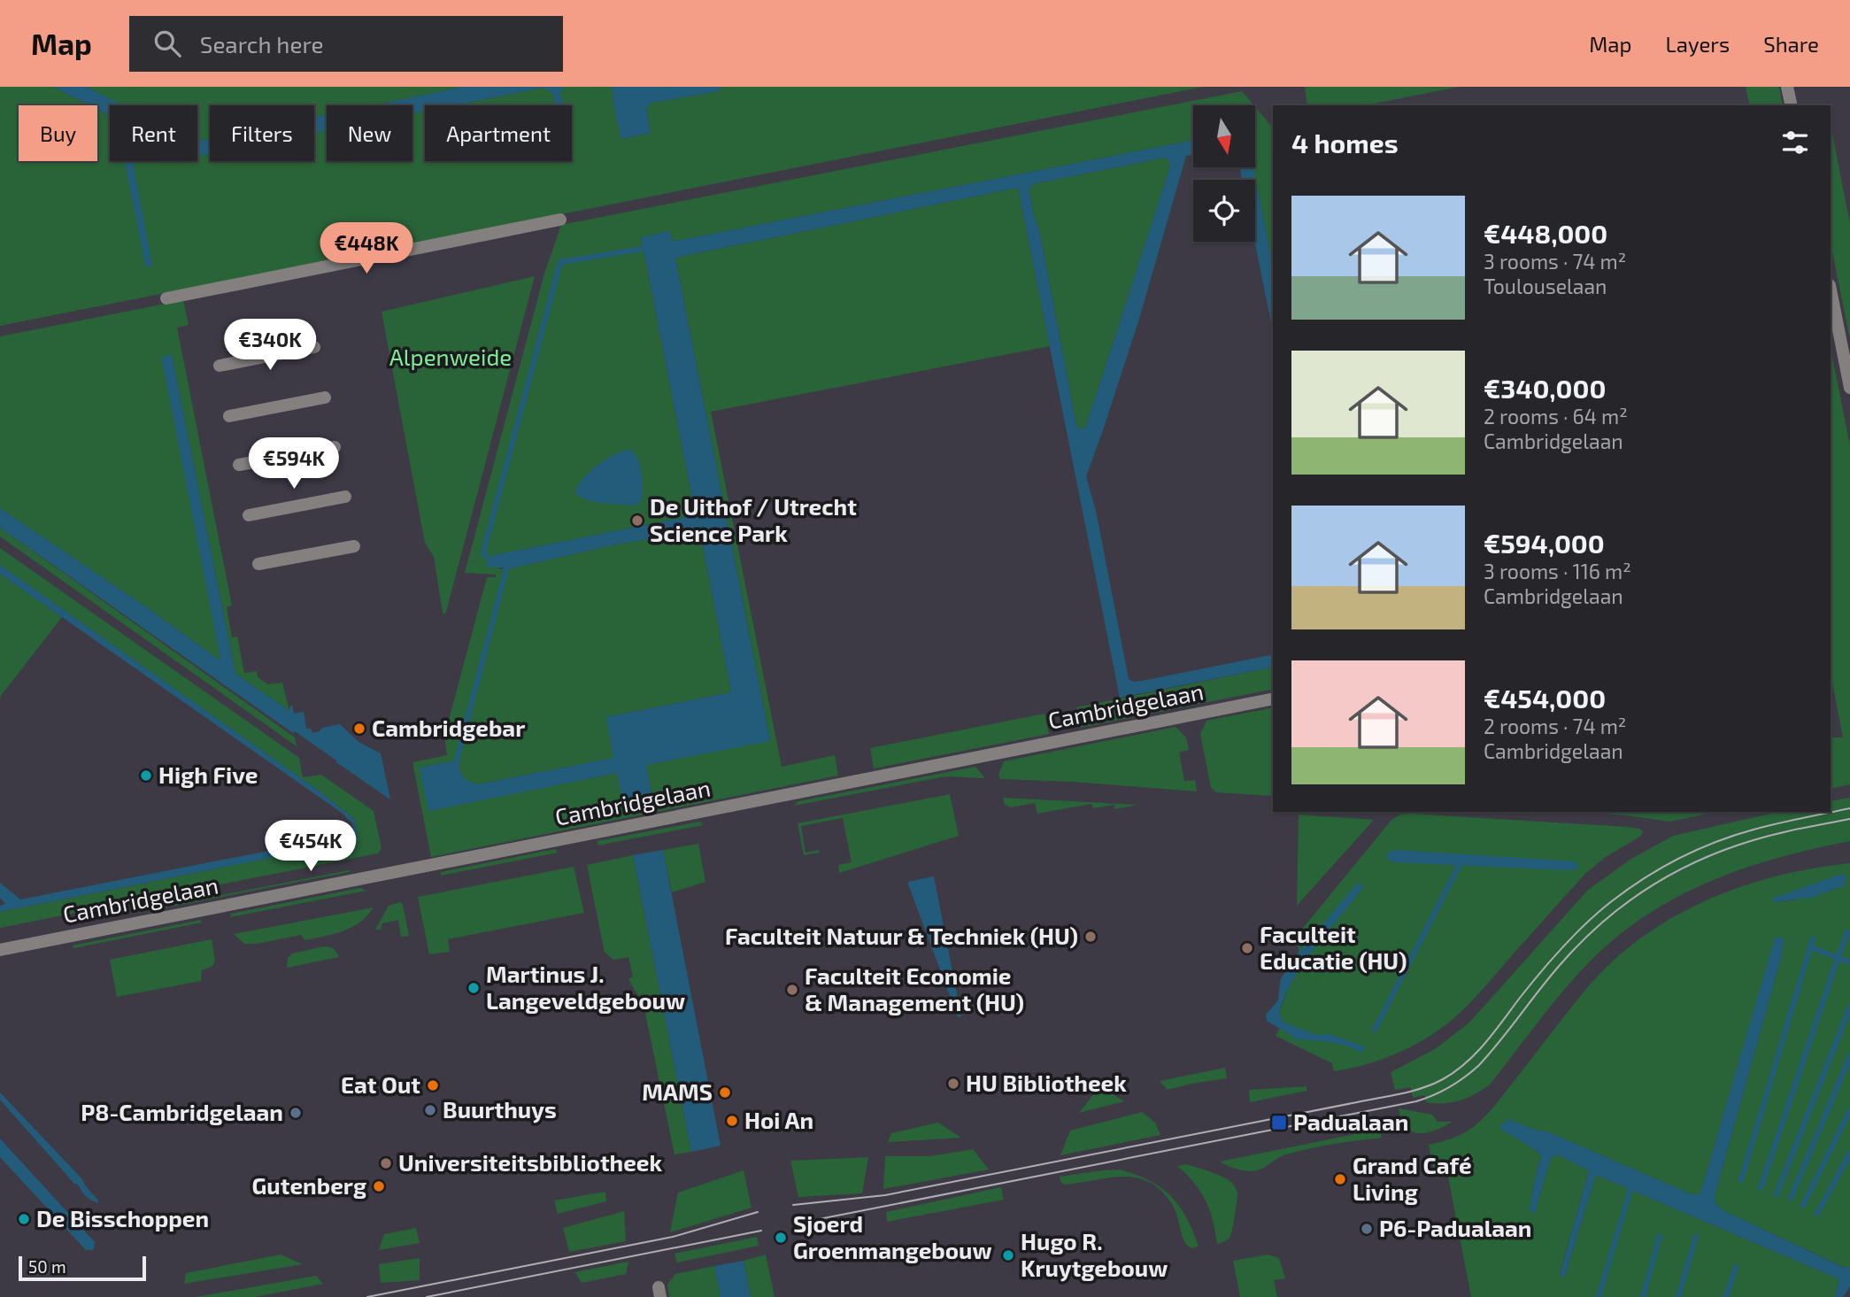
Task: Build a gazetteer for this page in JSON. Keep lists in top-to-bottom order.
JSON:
{
  "streets": {
    "street": ["Cambridgelaan"]
  },
  "parks": ["Alpenweide"],
  "places": {
    "other": [
      "De Uithof / Utrecht Science Park",
      "Cambridgebar",
      "High Five",
      "Faculteit Natuur & Techniek (HU)",
      "Faculteit Educatie (HU)",
      "Martinus J. Langeveldgebouw",
      "Faculteit Economie & Management (HU)",
      "HU Bibliotheek",
      "Eat Out",
      "MAMS",
      "Buurthuys",
      "P8-Cambridgelaan",
      "Hoi An",
      "Universiteitsbibliotheek",
      "Grand Café Living",
      "Gutenberg",
      "De Bisschoppen",
      "P6-Padualaan",
      "Sjoerd Groenmangebouw",
      "Hugo R. Kruytgebouw"
    ],
    "transit": ["Padualaan"]
  },
  "scale_bar": "50 m",
  "north": "bottom",
  "page": {
    "header": "Map",
    "search": "Search here",
    "nav": ["Map", "Layers", "Share"],
    "chip": [
      "Buy",
      "Rent",
      "Filters",
      "New",
      "Apartment"
    ],
    "heading": "4 homes",
    "list": [
      {
        "name": "€448,000",
        "note": "3 rooms · 74 m² · Toulouselaan"
      },
      {
        "name": "€340,000",
        "note": "2 rooms · 64 m² · Cambridgelaan"
      },
      {
        "name": "€594,000",
        "note": "3 rooms · 116 m² · Cambridgelaan"
      },
      {
        "name": "€454,000",
        "note": "2 rooms · 74 m² · Cambridgelaan"
      }
    ],
    "price": [
      "€448K",
      "€340K",
      "€594K",
      "€454K"
    ],
    "scale": "50 m"
  }
}
